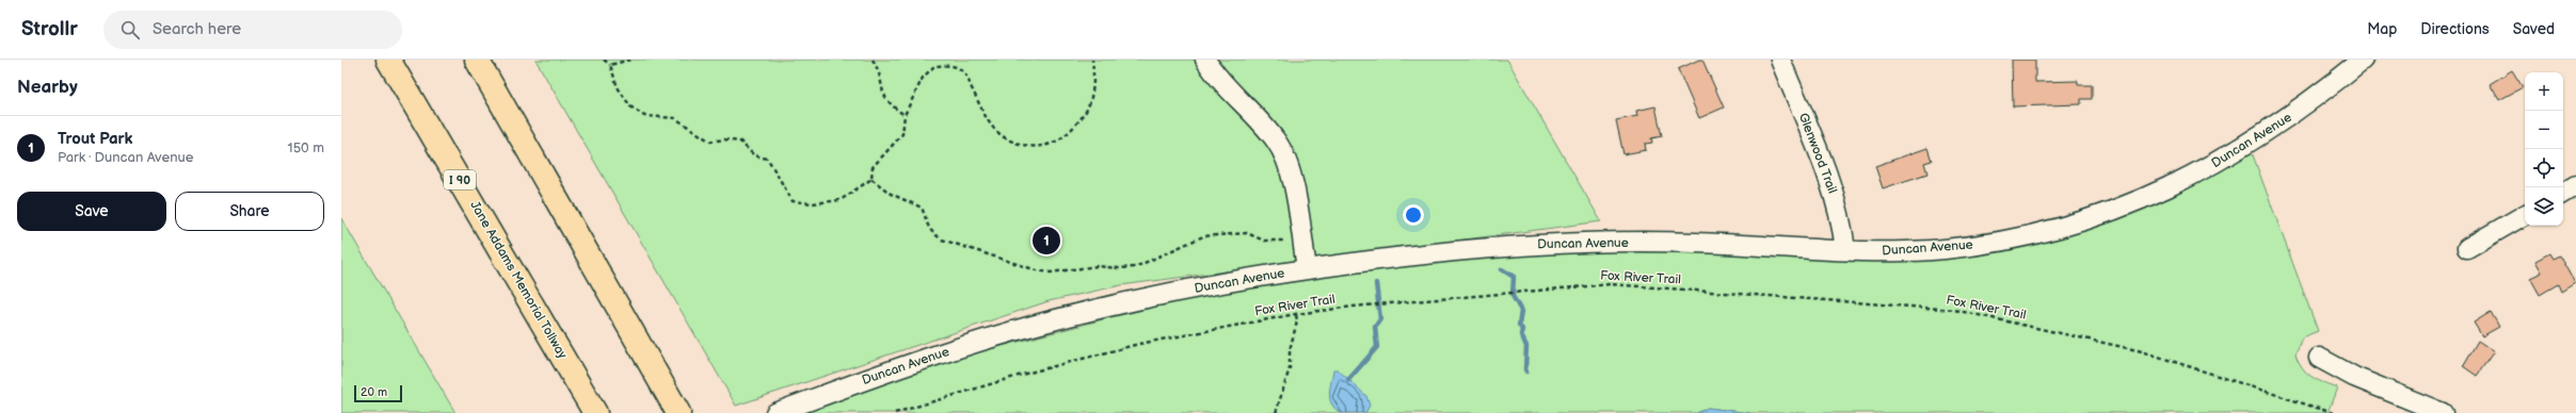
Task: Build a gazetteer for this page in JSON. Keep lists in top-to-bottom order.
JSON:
{
  "streets": {
    "highway": ["I 90", "Jane Addams Memorial Tollway"],
    "street": ["Duncan Avenue", "Glenwood Trail"],
    "path": ["Fox River Trail"]
  },
  "crossings": [
    ["Duncan Avenue", "Glenwood Trail"]
  ],
  "scale_bar": "20 m",
  "page": {
    "header": "Strollr",
    "search": "Search here",
    "nav": ["Map", "Directions", "Saved"],
    "heading": "Nearby",
    "map_buttons": ["+", "−"],
    "list": [
      {
        "mark": "1",
        "name": "Trout Park",
        "note": "Park · Duncan Avenue",
        "value": "150 m"
      }
    ],
    "buttons": ["Save", "Share"],
    "pins": "1",
    "scale": "20 m"
  }
}
